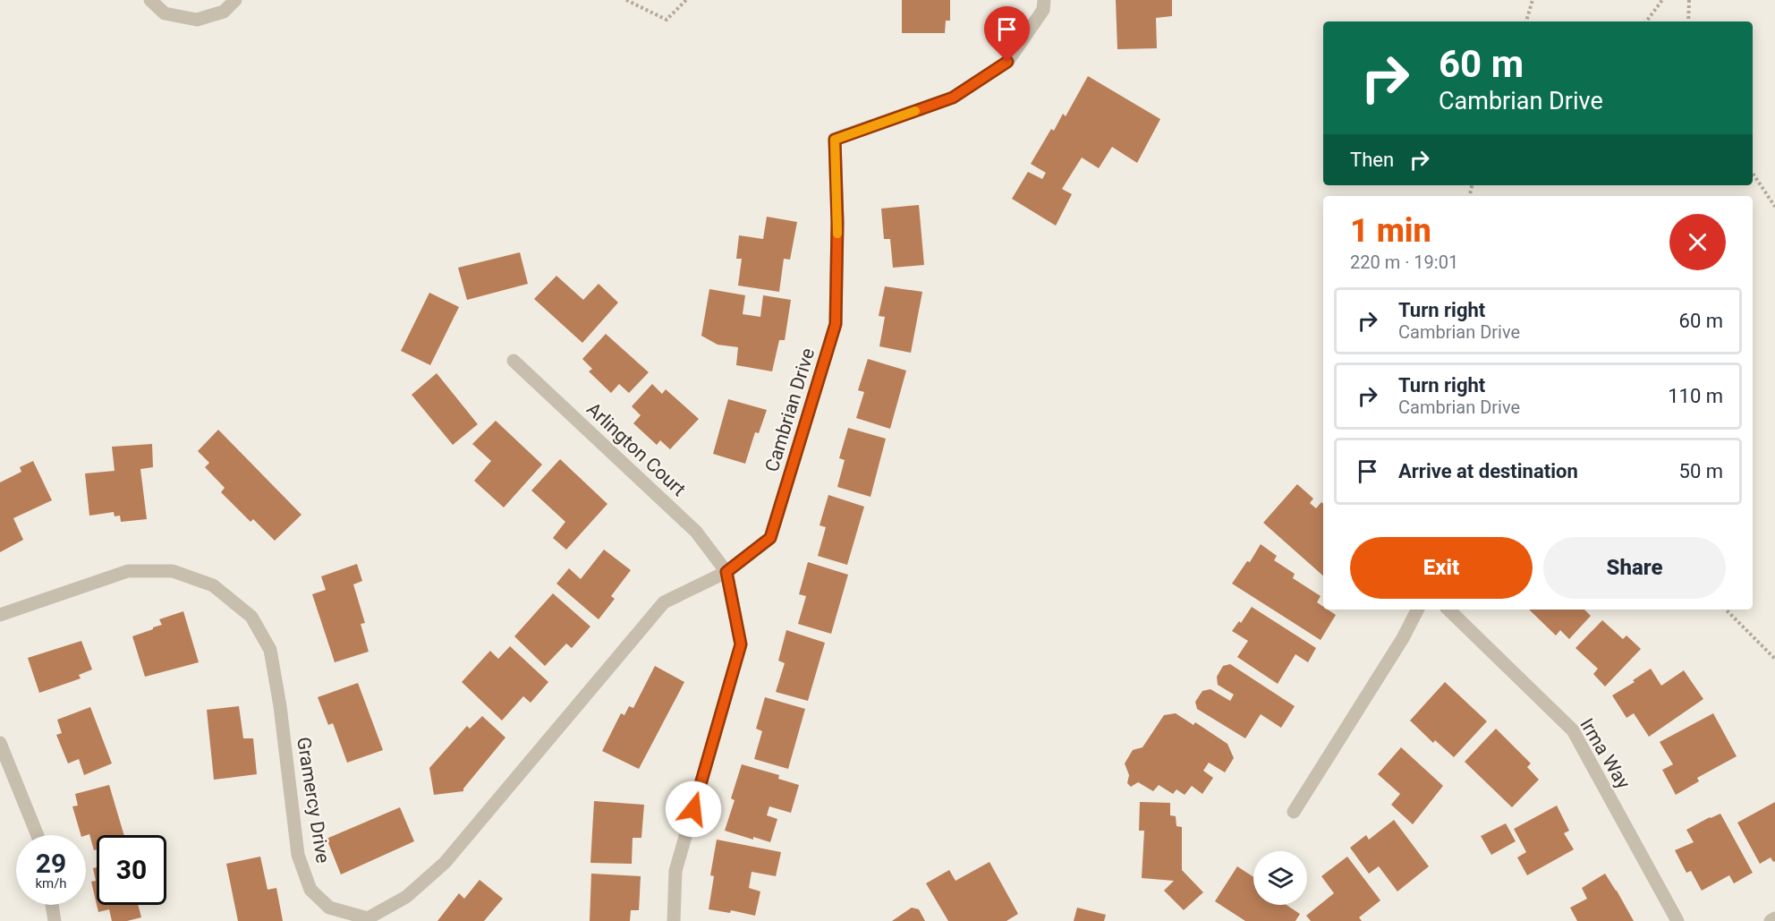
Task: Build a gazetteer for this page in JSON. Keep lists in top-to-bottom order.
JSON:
{
  "streets": {
    "street": [
      "Cambrian Drive",
      "Arlington Court",
      "Irma Way",
      "Gramercy Drive"
    ]
  },
  "crossings": [
    ["Cambrian Drive", "Arlington Court"],
    ["Cambrian Drive", "Gramercy Drive"],
    ["Arlington Court", "Gramercy Drive"]
  ],
  "page": {
    "turn": ["60 m", "Cambrian Drive"],
    "then": "Then",
    "heading": ["1 min", "220 m · 19:01"],
    "list": [
      {
        "name": "Turn right",
        "note": "Cambrian Drive",
        "value": "60 m"
      },
      {
        "name": "Turn right",
        "note": "Cambrian Drive",
        "value": "110 m"
      },
      {
        "name": "Arrive at destination",
        "value": "50 m"
      }
    ],
    "buttons": ["Exit", "Share"],
    "speed": "29 km/h",
    "limit": "30"
  }
}
